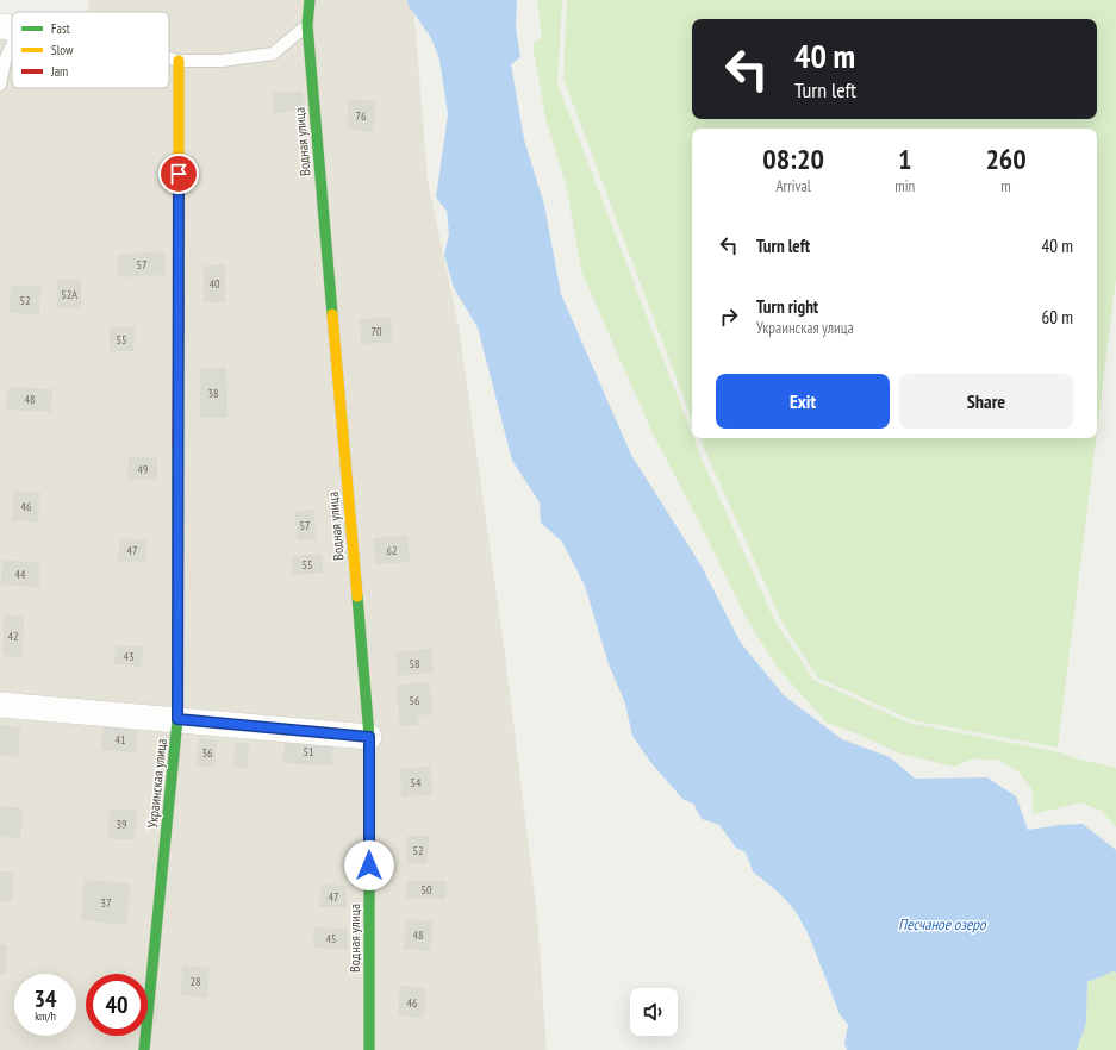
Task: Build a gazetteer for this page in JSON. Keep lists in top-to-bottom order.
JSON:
{
  "streets": {
    "street": ["Водная улица", "Украинская улица"]
  },
  "water": ["Песчаное озеро"],
  "house_numbers": [
    "76",
    "57",
    "40",
    "52А",
    "52",
    "70",
    "55",
    "38",
    "48",
    "49",
    "46",
    "57",
    "47",
    "62",
    "55",
    "44",
    "42",
    "43",
    "58",
    "56",
    "41",
    "51",
    "36",
    "54",
    "39",
    "52",
    "50",
    "47",
    "37",
    "48",
    "45",
    "28",
    "46"
  ],
  "legend": ["Fast", "Slow", "Jam"],
  "page": {
    "turn": ["40 m", "Turn left"],
    "eta": [
      "08:20",
      "Arrival",
      "1",
      "min",
      "260",
      "m"
    ],
    "list": [
      {
        "name": "Turn left",
        "value": "40 m"
      },
      {
        "name": "Turn right",
        "note": "Украинская улица",
        "value": "60 m"
      }
    ],
    "buttons": ["Exit", "Share"],
    "speed": "34 km/h",
    "limit": "40"
  }
}
